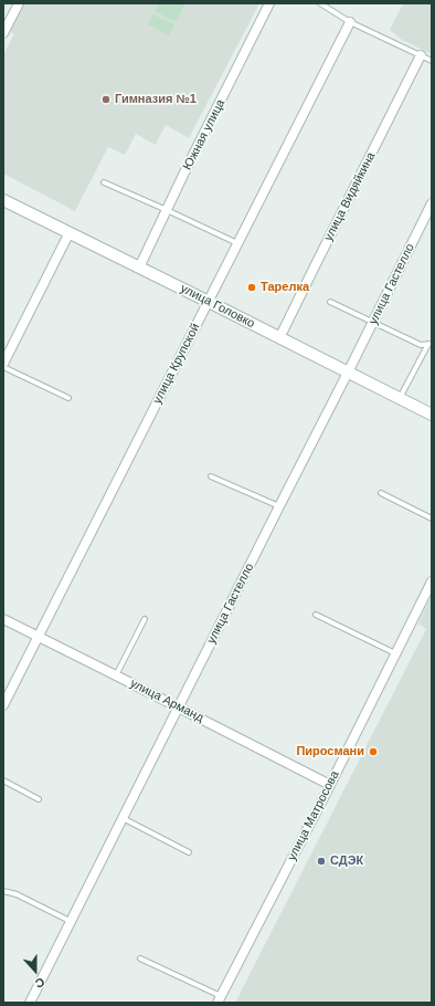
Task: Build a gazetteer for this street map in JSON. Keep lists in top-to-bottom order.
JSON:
{
  "streets": {
    "street": [
      "Южная улица",
      "улица Видяйкина",
      "улица Гастелло",
      "улица Головко",
      "улица Крупской",
      "улица Арманд",
      "улица Матросова"
    ]
  },
  "crossings": [
    ["Южная улица", "улица Головко"],
    ["улица Видяйкина", "улица Головко"],
    ["улица Гастелло", "улица Головко"],
    ["улица Гастелло", "улица Арманд"],
    ["улица Головко", "улица Крупской"],
    ["улица Крупской", "улица Арманд"],
    ["улица Арманд", "улица Матросова"]
  ],
  "places": [
    "Гимназия №1",
    "Тарелка",
    "Пиросмани",
    "СДЭК"
  ],
  "north": "bottom"
}
